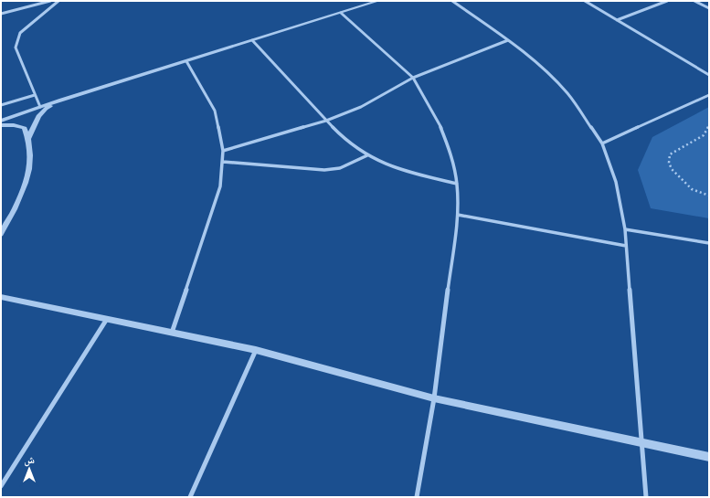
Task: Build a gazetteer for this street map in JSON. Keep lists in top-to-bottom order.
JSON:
{
  "north": "top"
}
